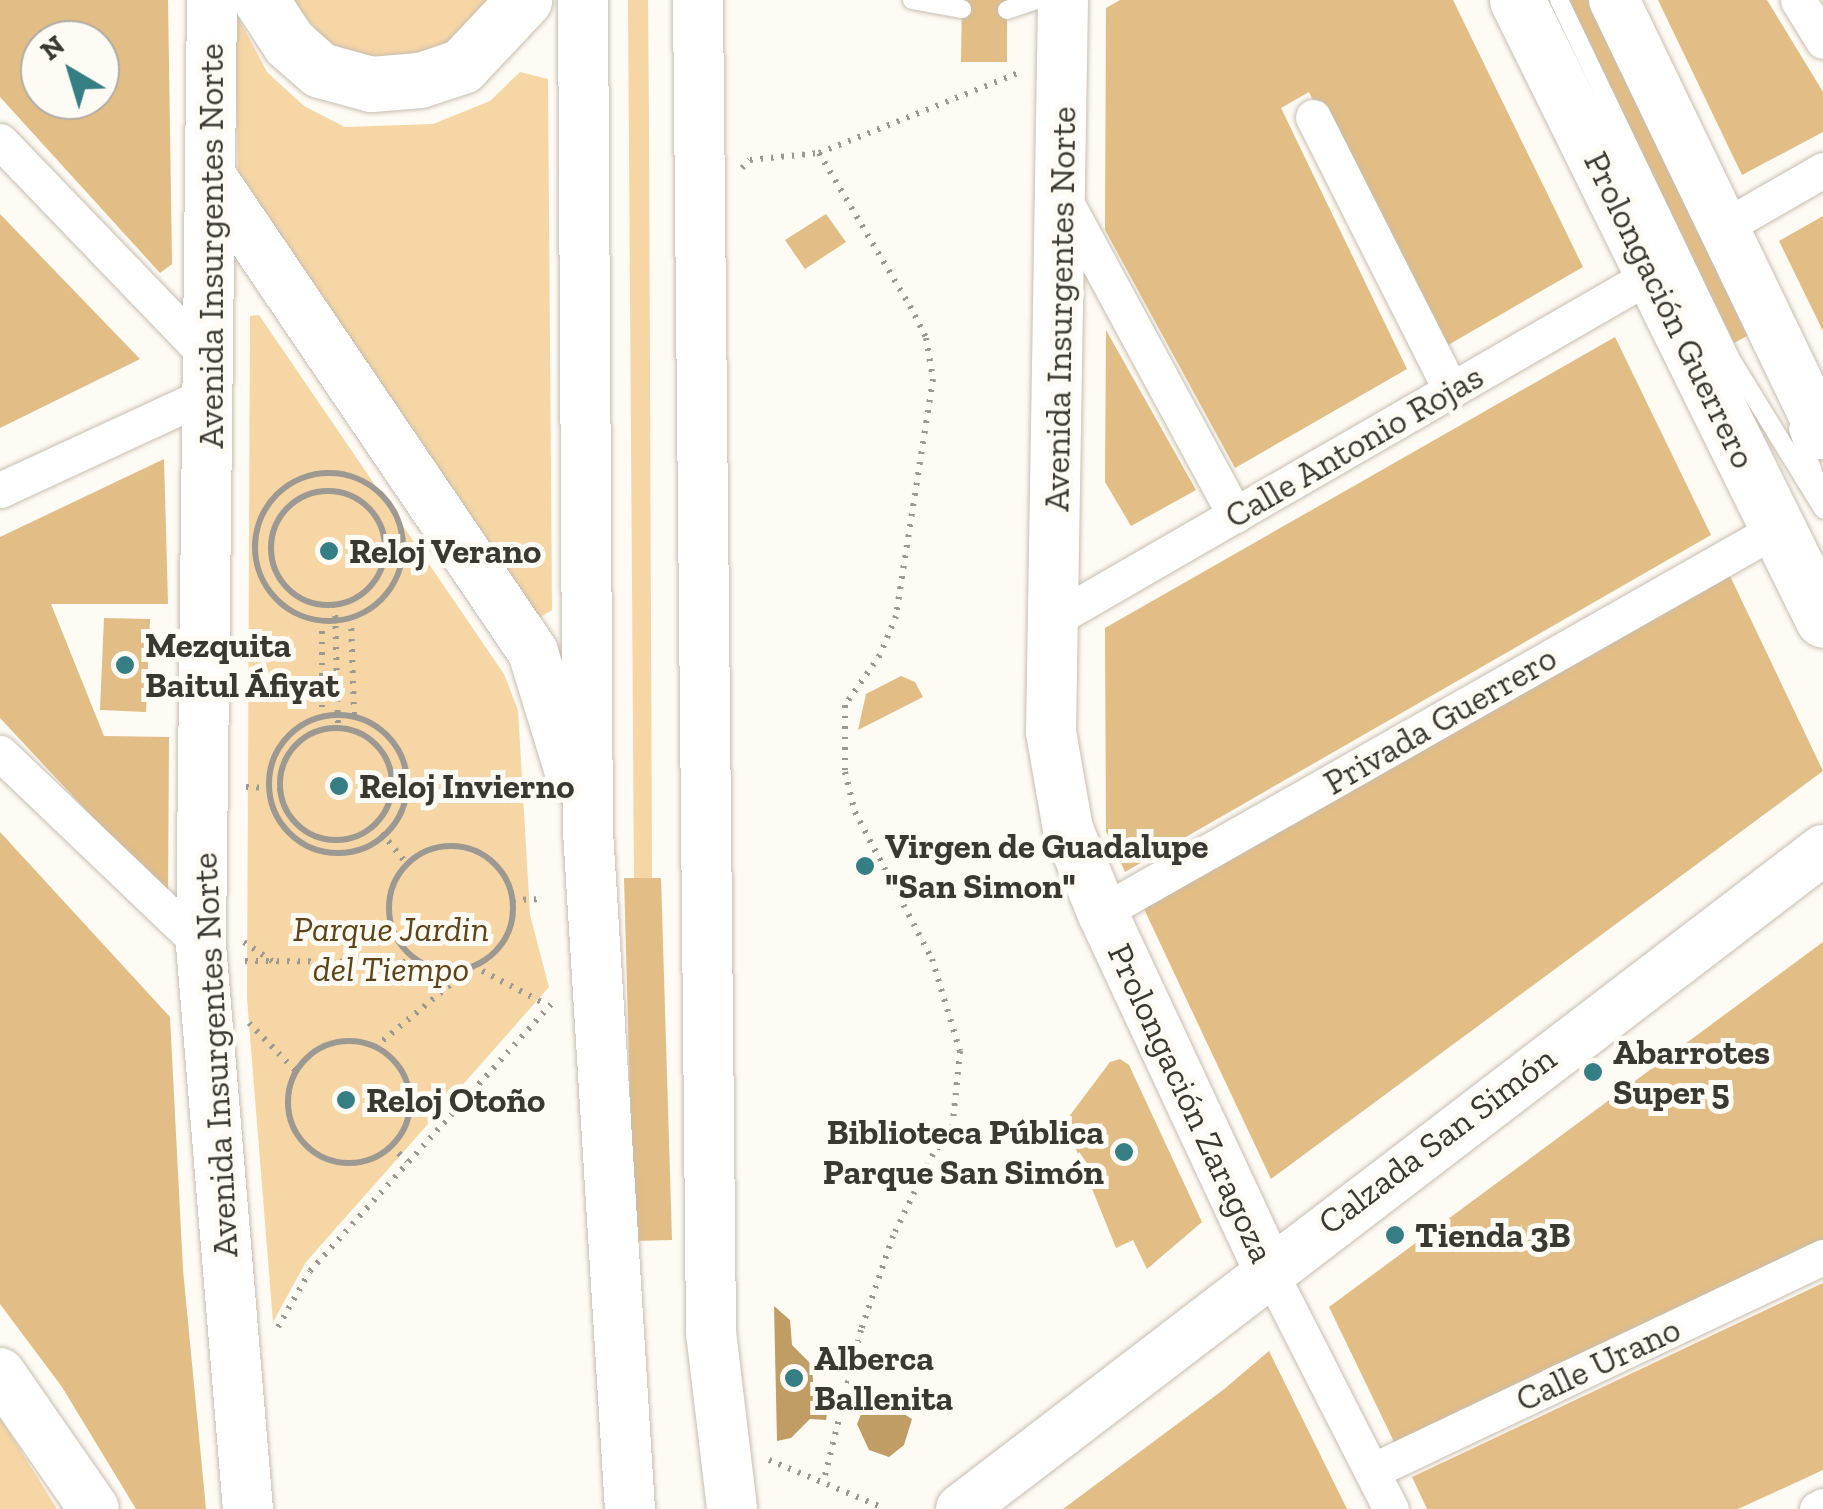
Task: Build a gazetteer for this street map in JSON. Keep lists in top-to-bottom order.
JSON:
{
  "streets": {
    "main road": [
      "Avenida Insurgentes Norte",
      "Prolongación Guerrero",
      "Prolongación Zaragoza",
      "Calzada San Simón"
    ],
    "street": ["Calle Antonio Rojas", "Privada Guerrero", "Calle Urano"]
  },
  "crossings": [
    ["Avenida Insurgentes Norte", "Calle Antonio Rojas"],
    ["Avenida Insurgentes Norte", "Prolongación Zaragoza"],
    ["Prolongación Guerrero", "Calle Antonio Rojas"],
    ["Prolongación Guerrero", "Privada Guerrero"],
    ["Calle Antonio Rojas", "Prolongación Zaragoza"],
    ["Privada Guerrero", "Prolongación Zaragoza"],
    ["Prolongación Zaragoza", "Calzada San Simón"],
    ["Prolongación Zaragoza", "Calle Urano"]
  ],
  "parks": ["Parque Jardin del Tiempo"],
  "places": [
    "Reloj Verano",
    "Mezquita Baitul Áfiyat",
    "Reloj Invierno",
    "Virgen de Guadalupe \"San Simon\"",
    "Abarrotes Super 5",
    "Reloj Otoño",
    "Biblioteca Pública Parque San Simón",
    "Tienda 3B",
    "Alberca Ballenita"
  ],
  "north": "top left"
}
